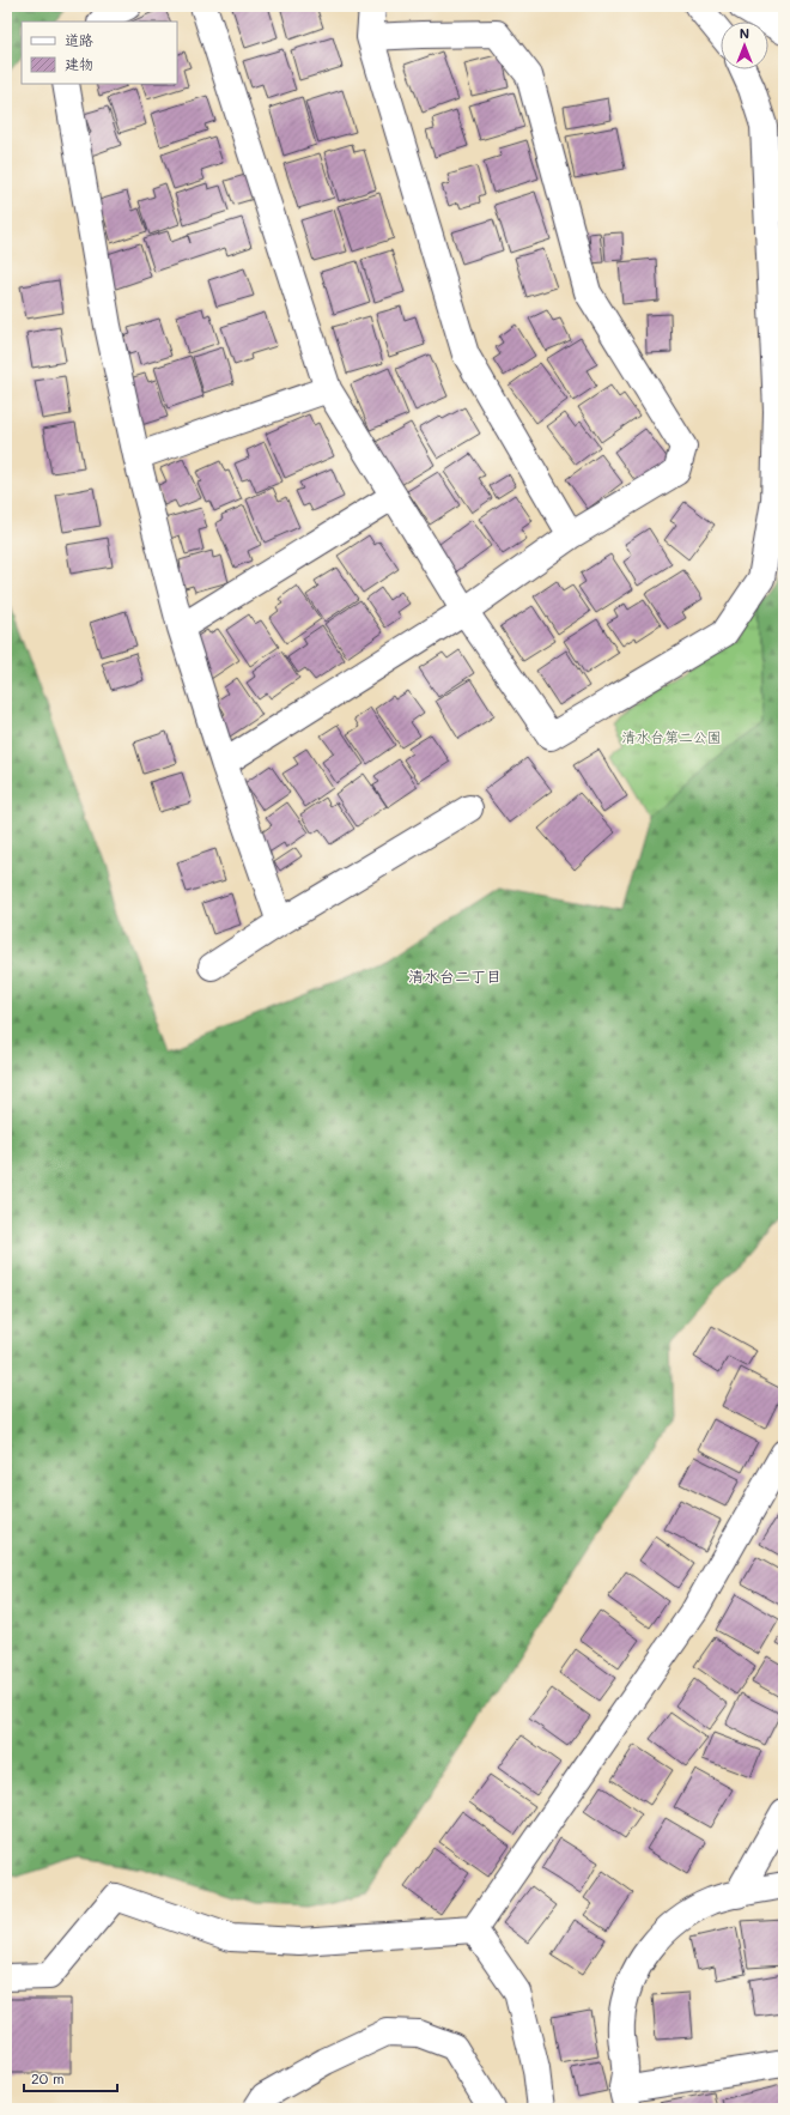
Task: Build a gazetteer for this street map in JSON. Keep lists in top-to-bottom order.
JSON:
{
  "districts": ["清水台二丁目"],
  "parks": ["清水台第二公園"],
  "legend": ["道路", "建物"],
  "scale_bar": "20 m",
  "north": "top"
}
